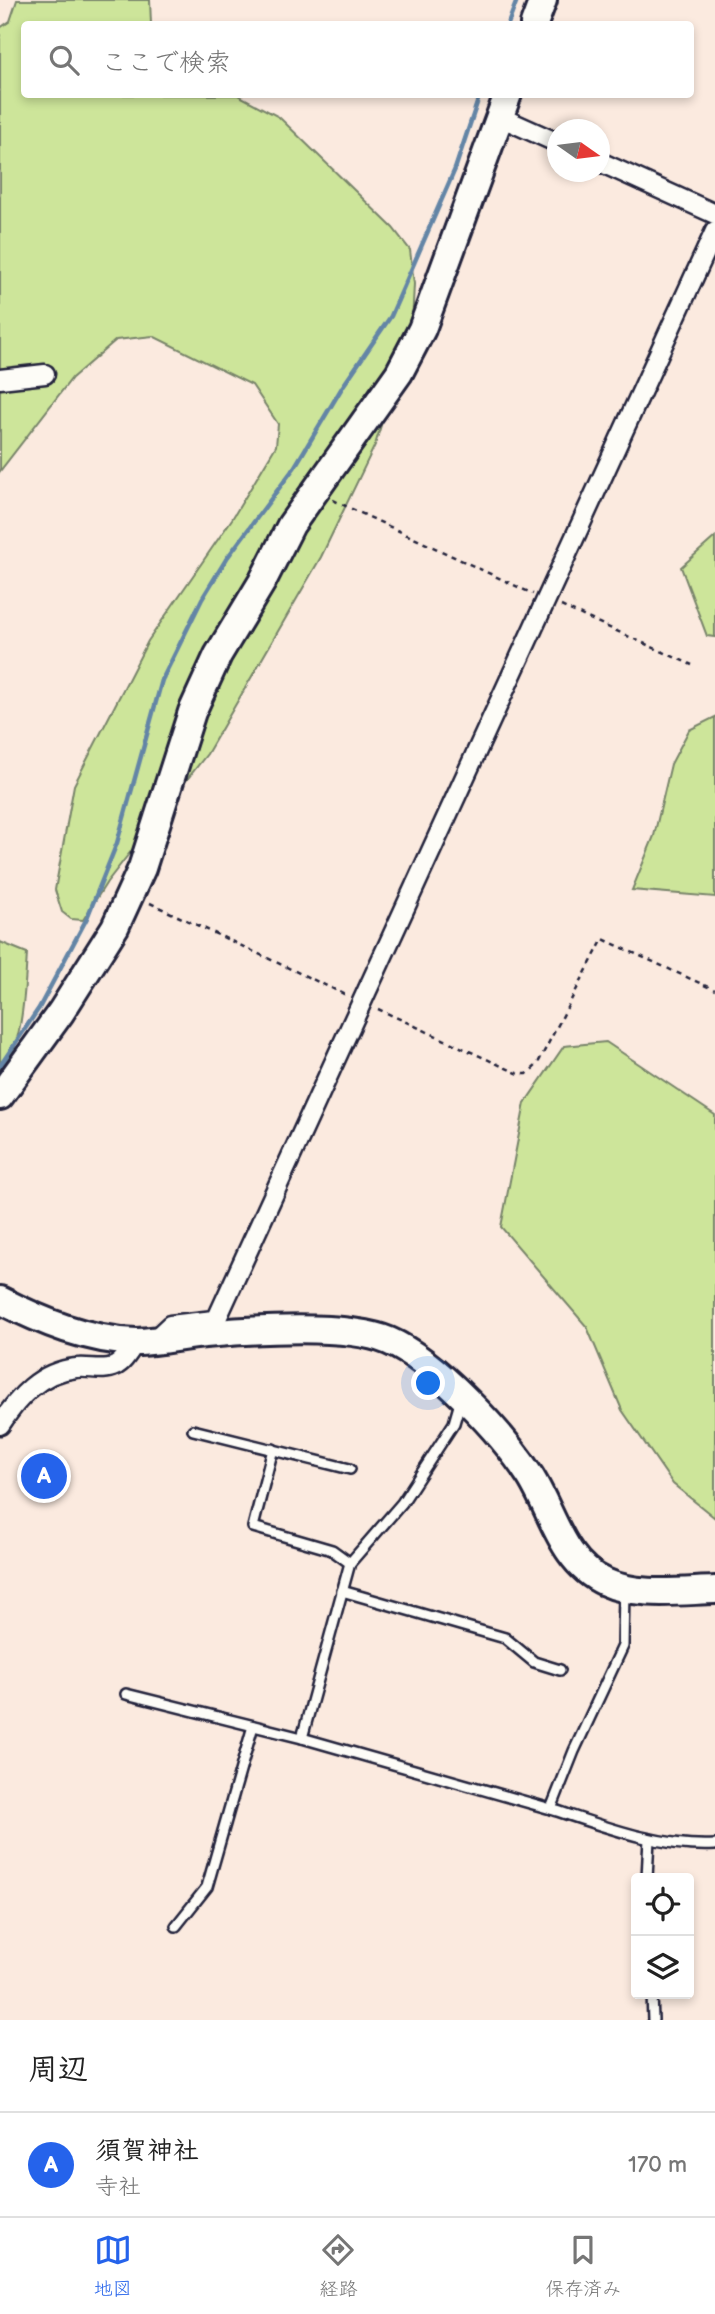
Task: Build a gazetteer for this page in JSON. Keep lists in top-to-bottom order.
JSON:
{
  "north": "right",
  "page": {
    "search": "ここで検索",
    "pins": "A",
    "heading": "周辺",
    "list": [
      {
        "mark": "A",
        "name": "須賀神社",
        "note": "寺社",
        "value": "170 m"
      }
    ],
    "nav": ["地図", "経路", "保存済み"]
  }
}
